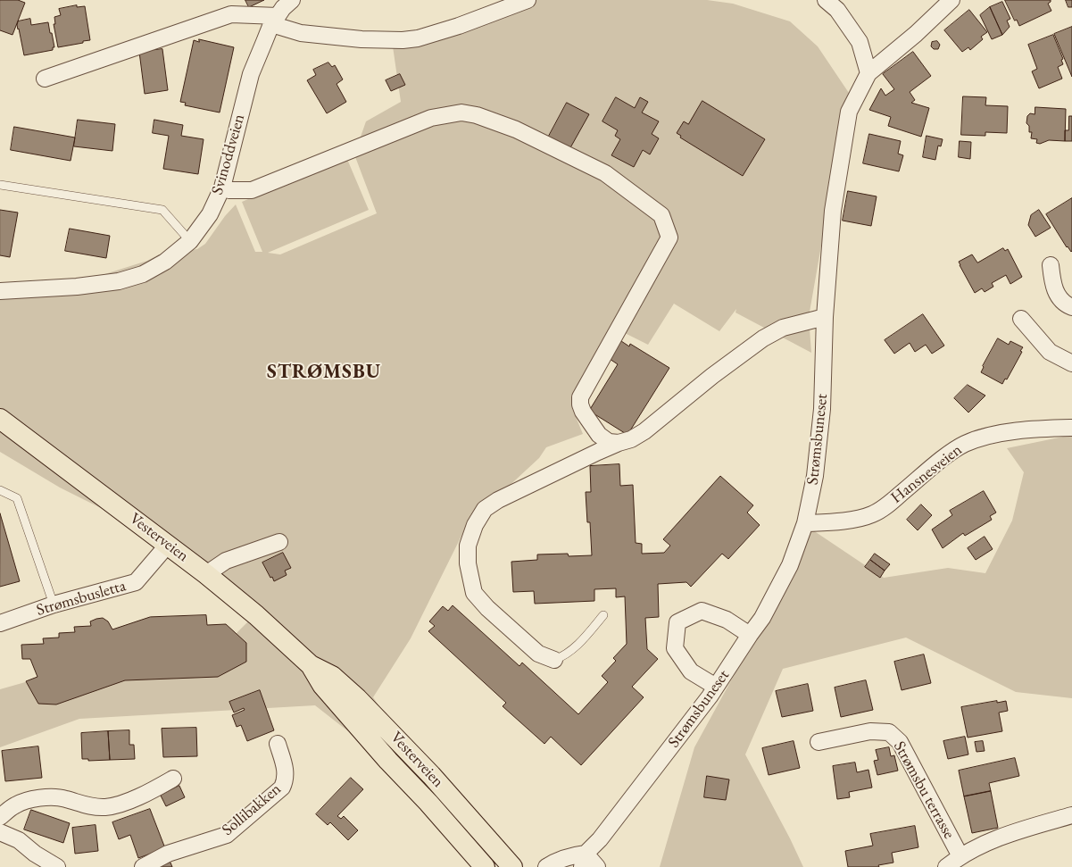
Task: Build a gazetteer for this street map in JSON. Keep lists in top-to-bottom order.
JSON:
{
  "streets": {
    "main road": ["Vesterveien"],
    "street": [
      "Svinoddveien",
      "Strømsbuneset",
      "Hansnesveien",
      "Strømsbusletta",
      "Strømsbu terrasse",
      "Sollibakken"
    ]
  },
  "crossings": [
    ["Strømsbuneset", "Hansnesveien"],
    ["Vesterveien", "Strømsbusletta"]
  ],
  "districts": ["STRØMSBU"]
}
